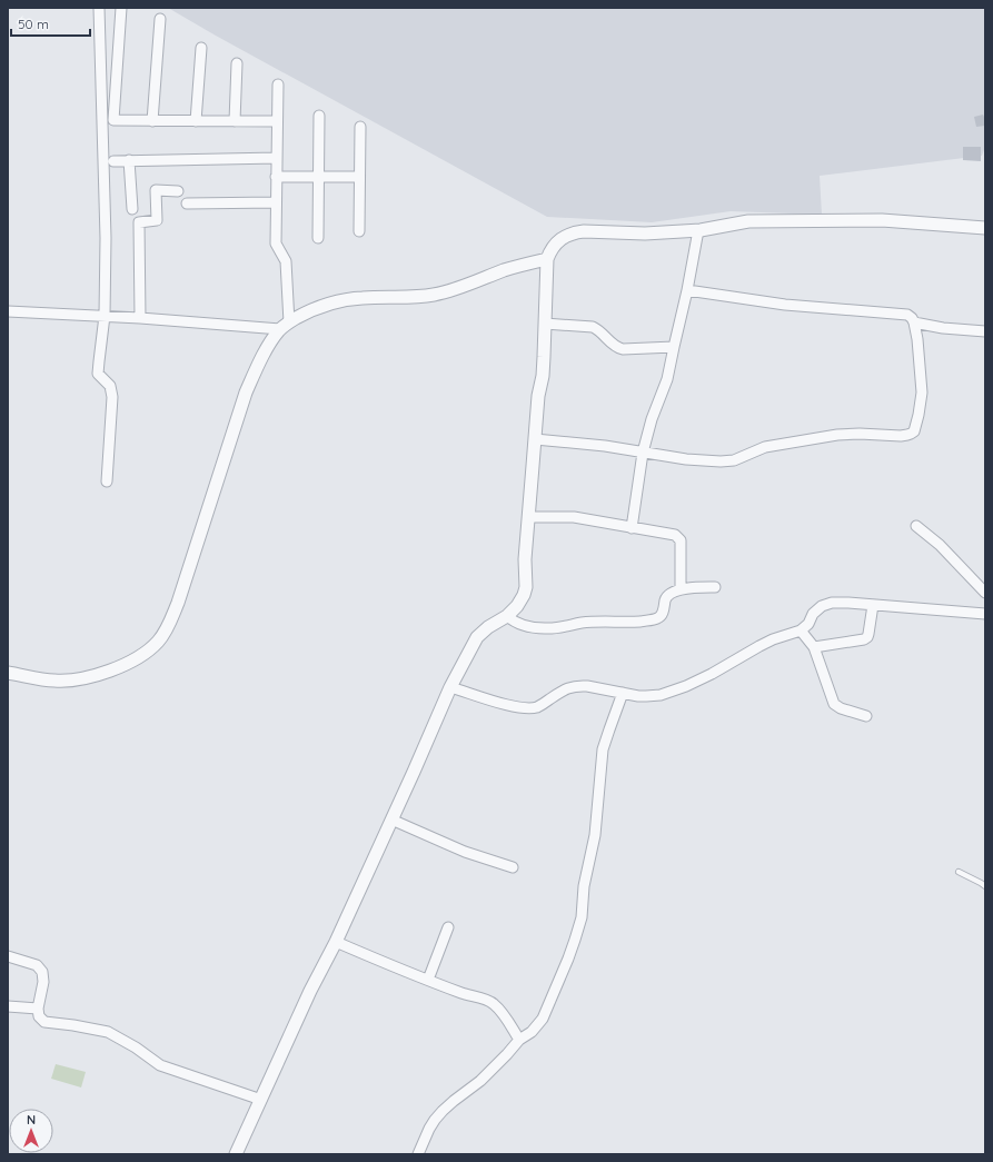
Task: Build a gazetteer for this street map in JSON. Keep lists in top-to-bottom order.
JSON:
{
  "scale_bar": "50 m",
  "north": "top"
}
